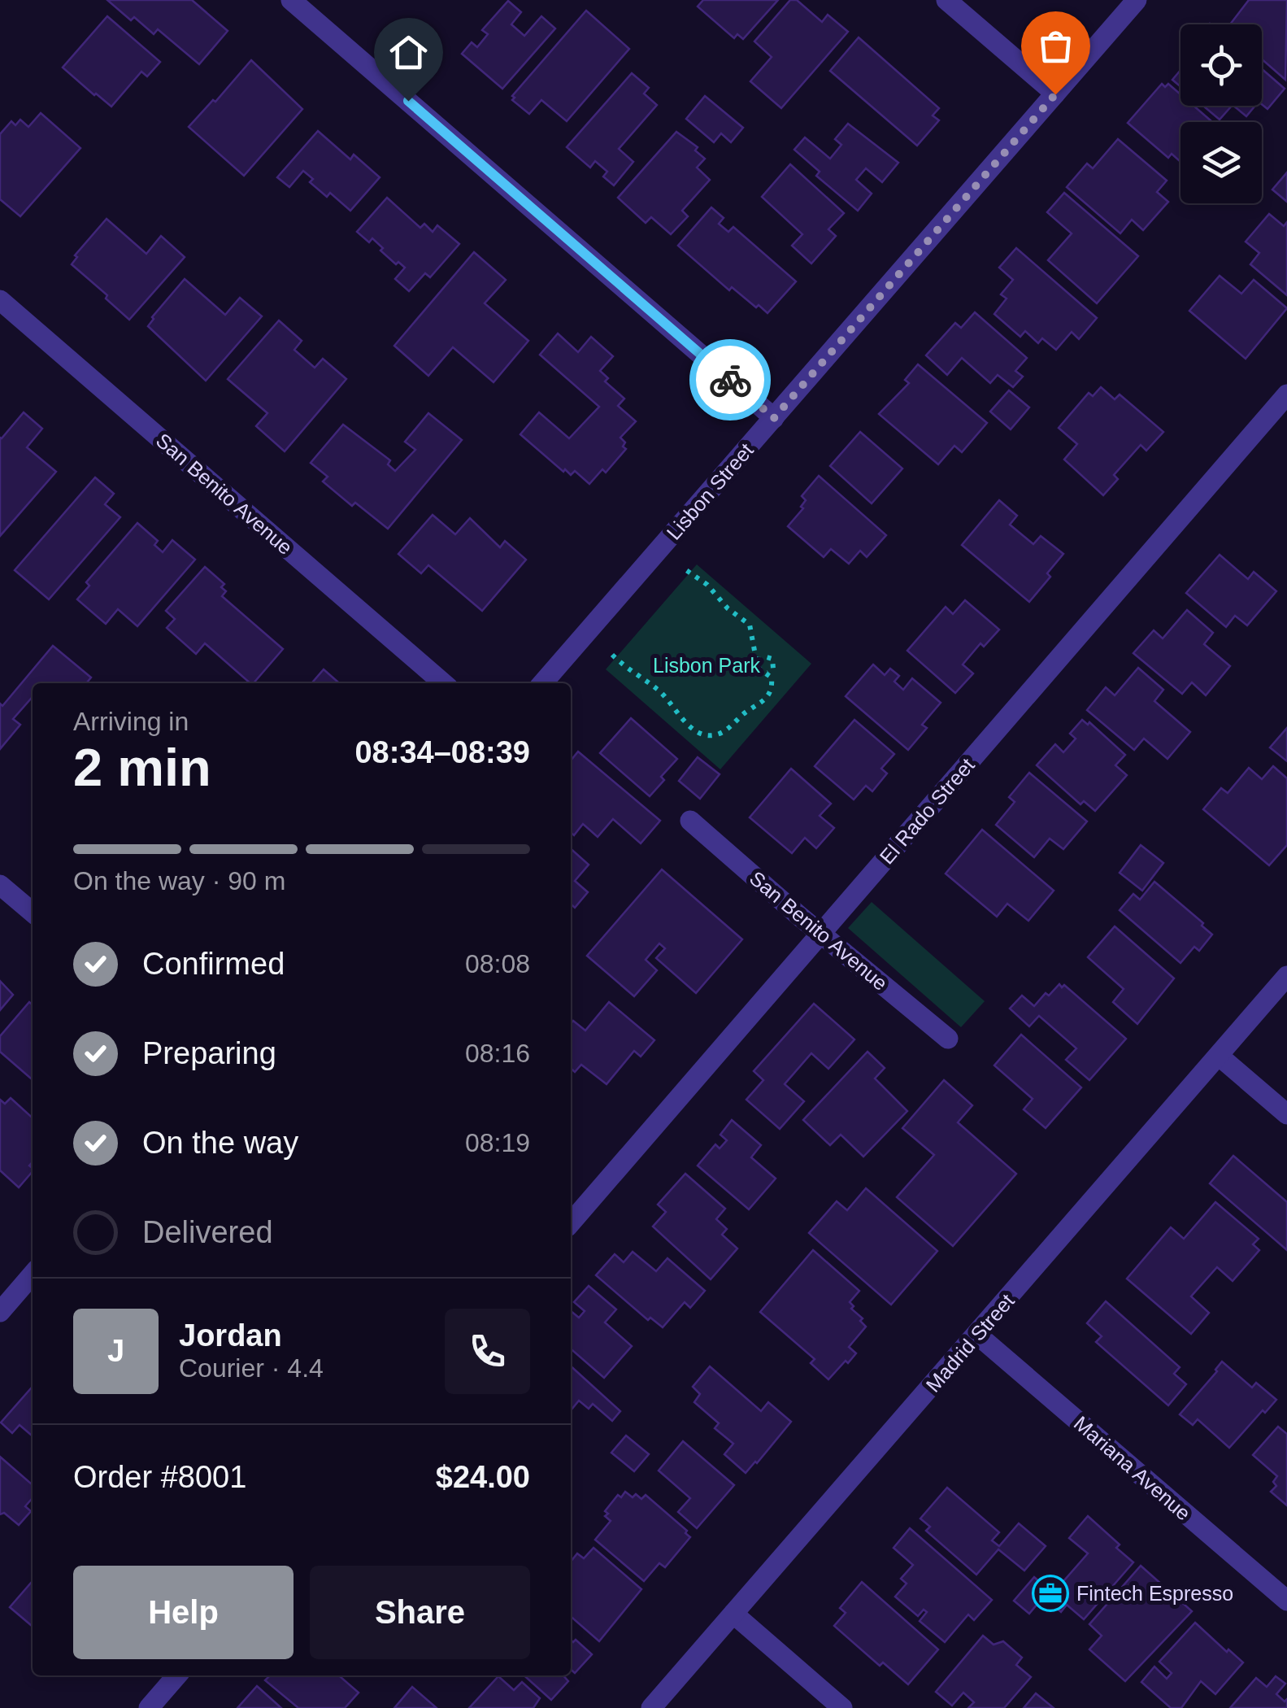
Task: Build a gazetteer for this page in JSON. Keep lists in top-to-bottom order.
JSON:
{
  "streets": {
    "street": [
      "Lisbon Street",
      "San Benito Avenue",
      "El Rado Street",
      "Madrid Street",
      "Mariana Avenue"
    ]
  },
  "crossings": [
    ["San Benito Avenue", "El Rado Street"],
    ["Madrid Street", "Mariana Avenue"]
  ],
  "parks": ["Lisbon Park"],
  "places": {
    "office": ["Fintech Espresso"]
  },
  "page": {
    "heading": ["2 min", "Arriving in", "08:34–08:39"],
    "panel": [
      "Jordan",
      "Courier · 4.4",
      "Order #8001",
      "$24.00"
    ],
    "bar": "On the way · 90 m",
    "list": [
      ["Confirmed", "08:08"],
      ["Preparing", "08:16"],
      ["On the way", "08:19"],
      "Delivered"
    ],
    "round": "J",
    "buttons": ["Help", "Share"]
  }
}
